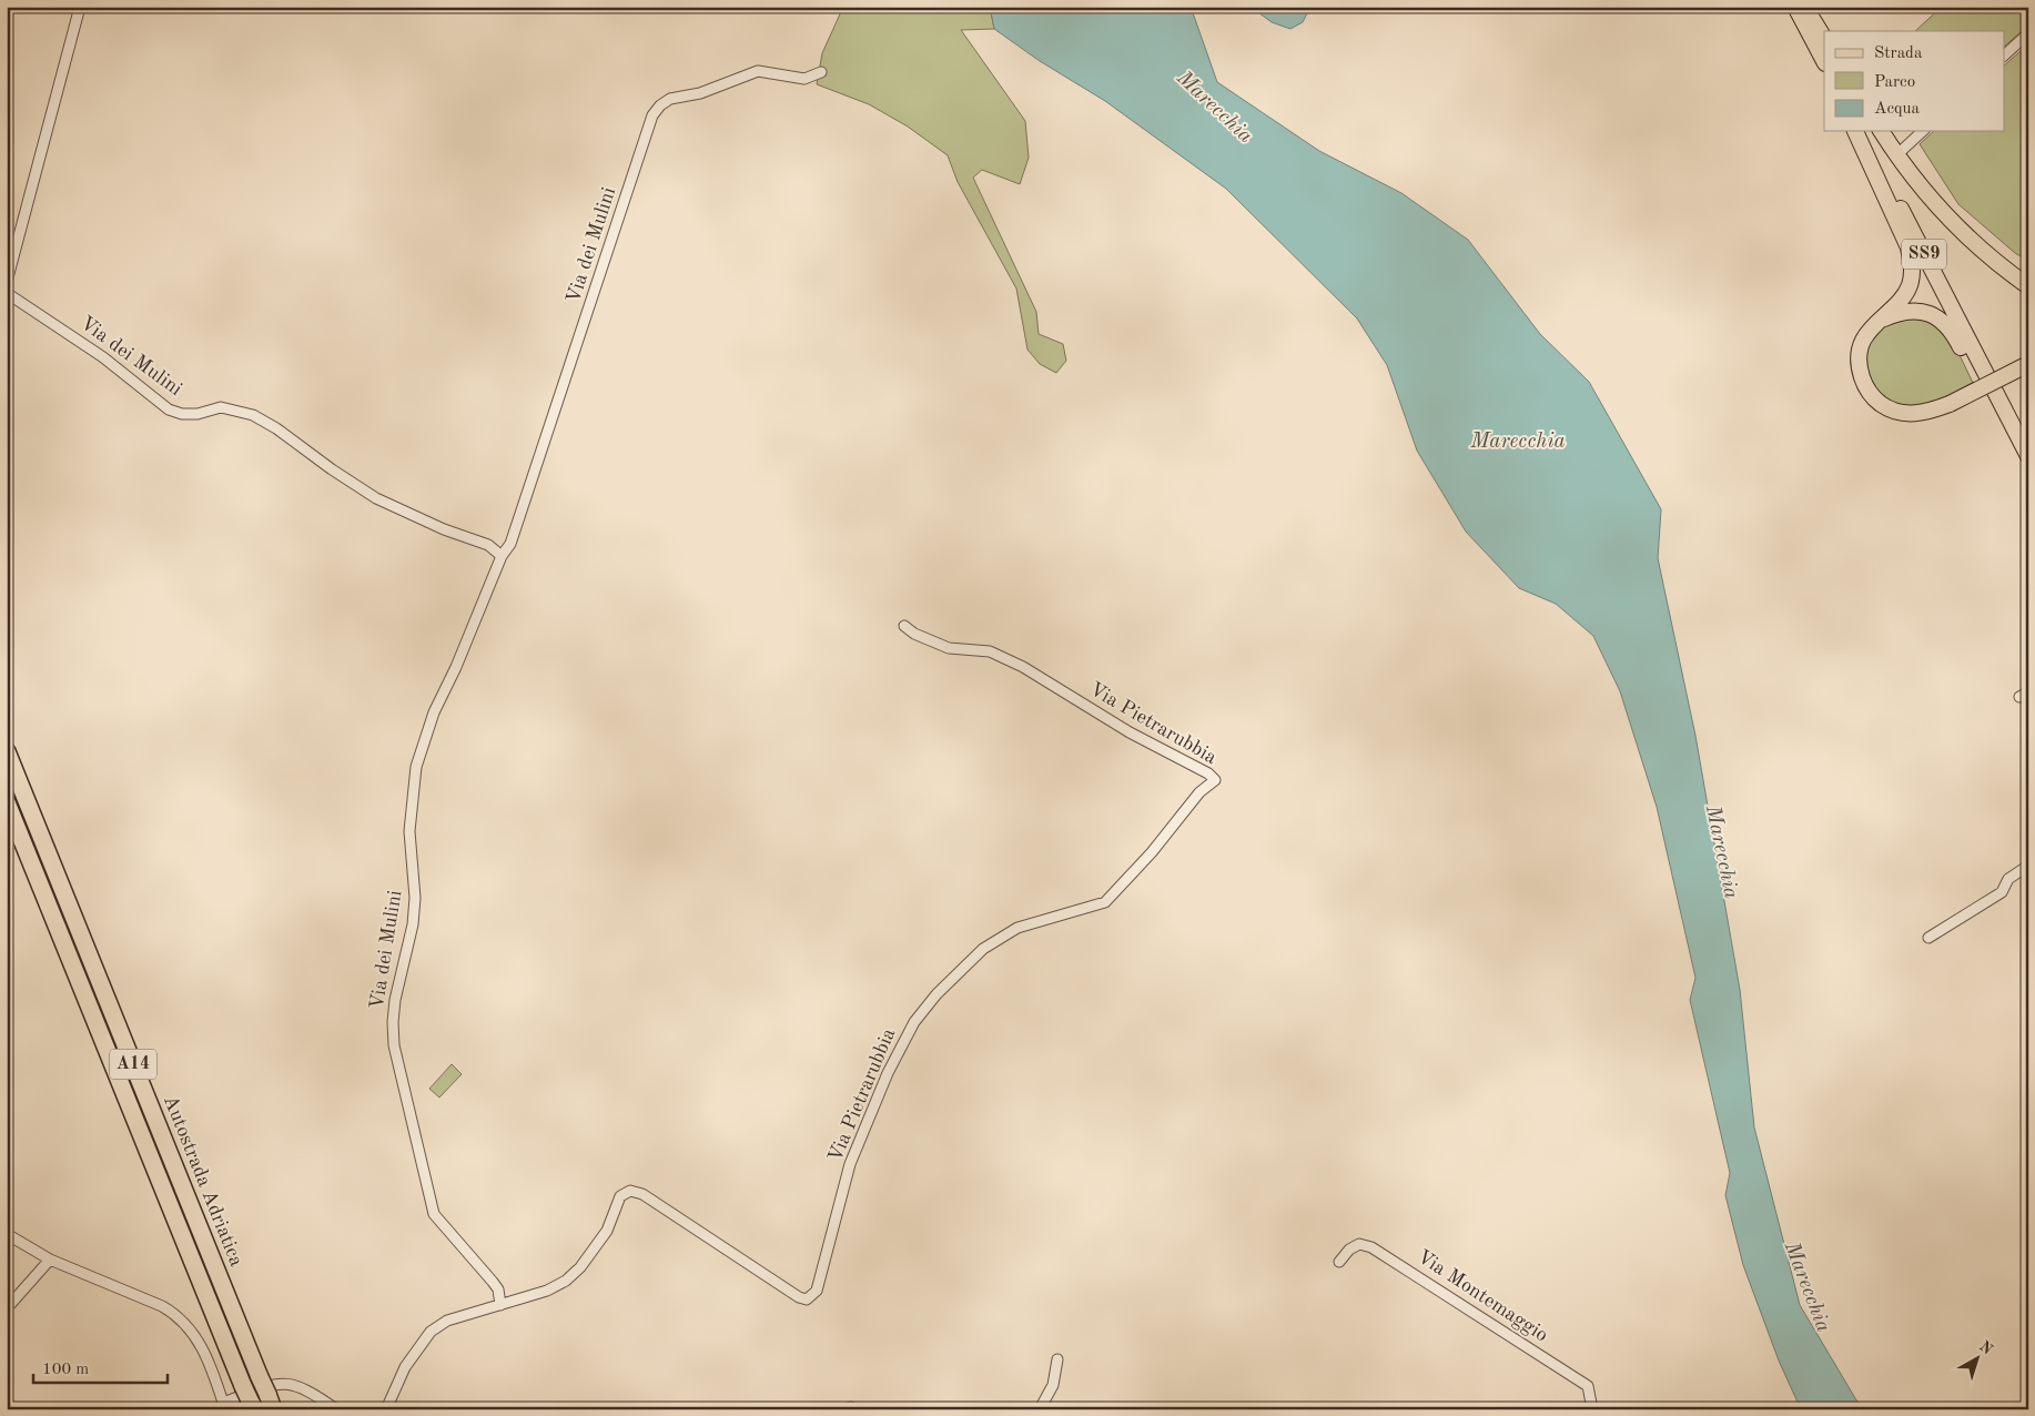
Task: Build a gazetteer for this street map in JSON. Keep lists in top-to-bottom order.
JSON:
{
  "streets": {
    "highway": ["A14", "Autostrada Adriatica"],
    "main road": ["SS9"],
    "street": ["Via dei Mulini", "Via Pietrarubbia", "Via Montemaggio"]
  },
  "crossings": [
    ["Via dei Mulini", "Via Pietrarubbia"]
  ],
  "water": ["Marecchia"],
  "legend": ["Strada", "Parco", "Acqua"],
  "scale_bar": "100 m",
  "north": "top right"
}
